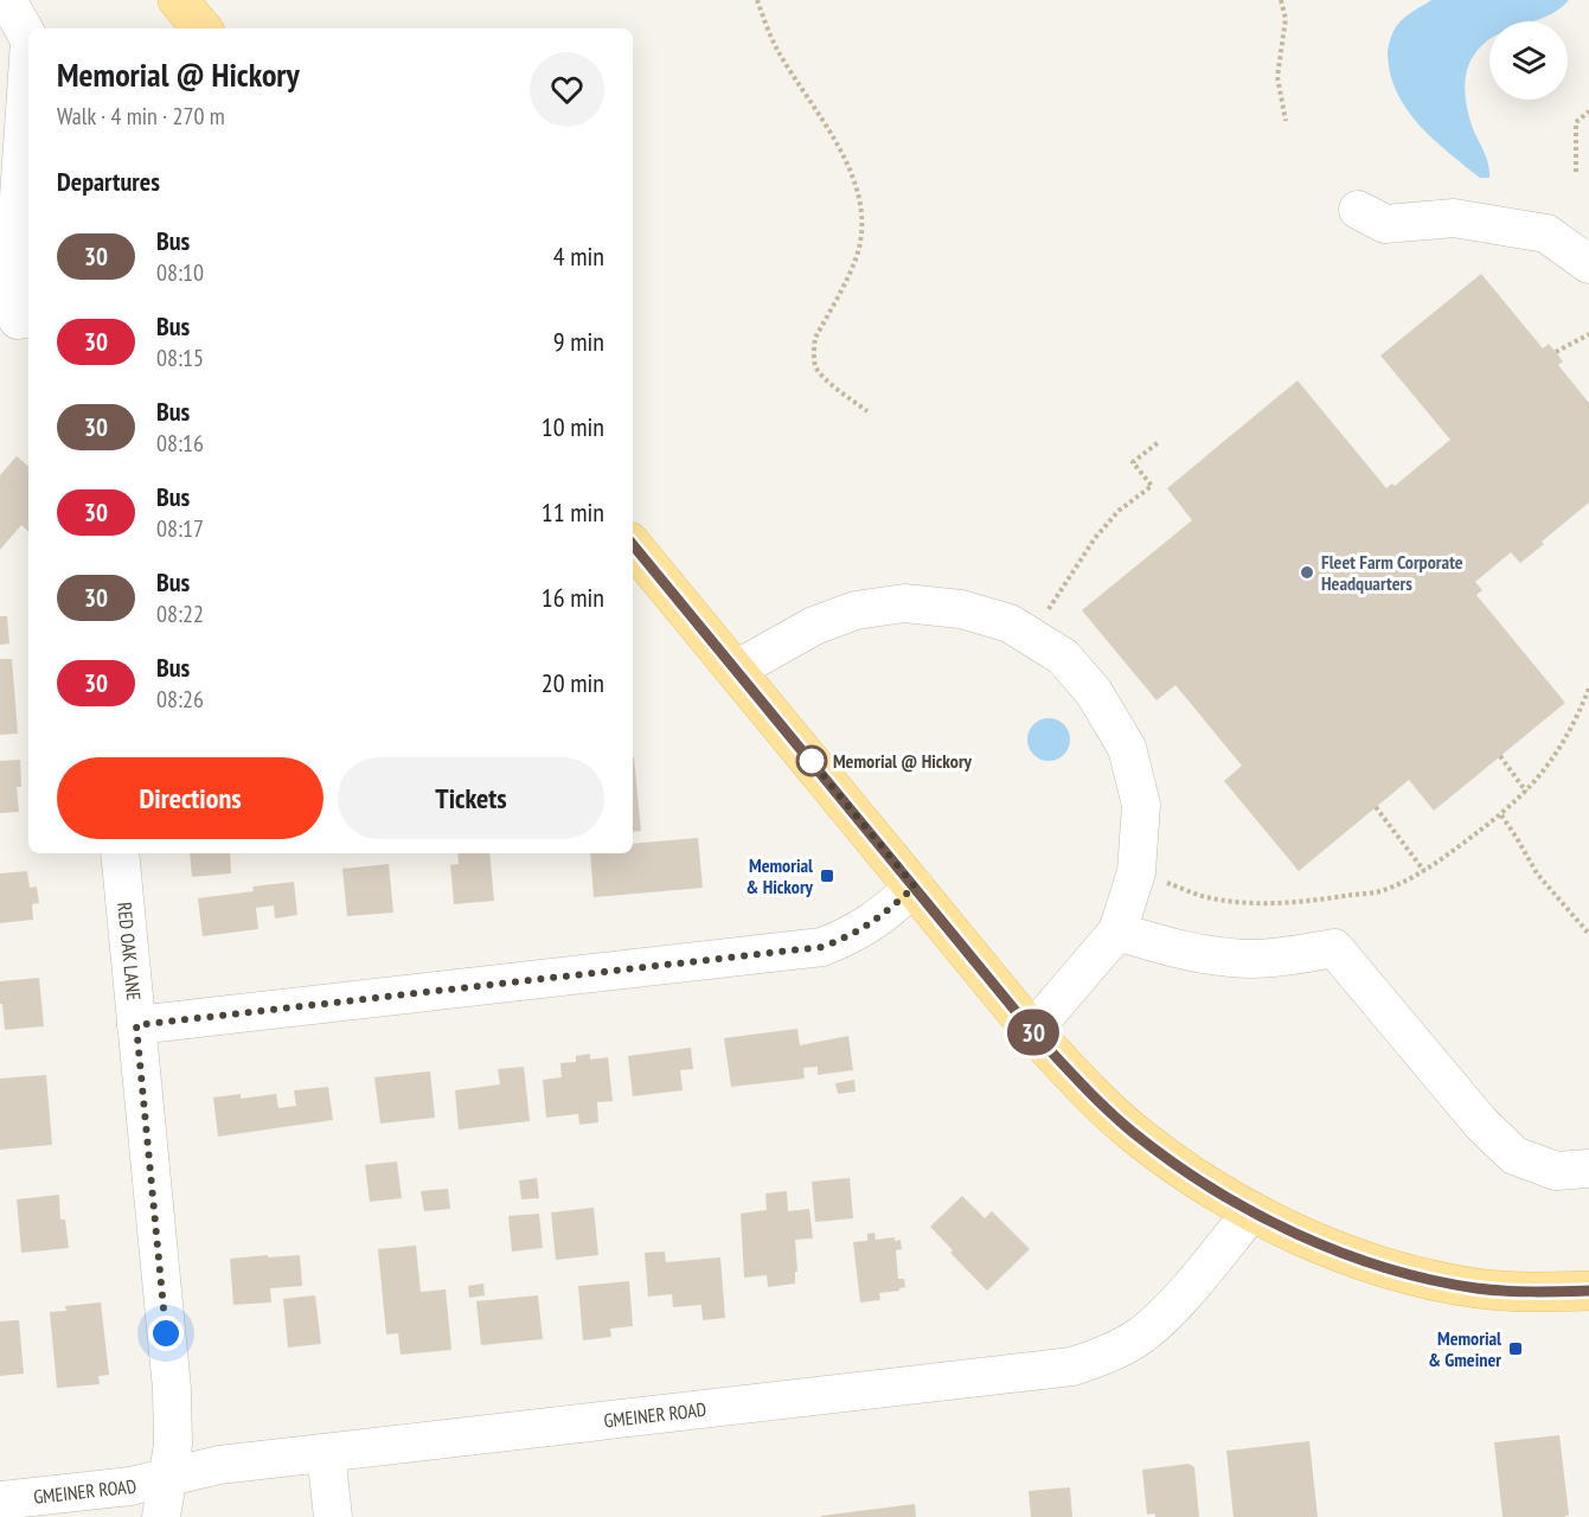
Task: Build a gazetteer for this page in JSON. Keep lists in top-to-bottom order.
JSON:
{
  "streets": {
    "street": ["RED OAK LANE", "GMEINER ROAD"]
  },
  "crossings": [
    ["RED OAK LANE", "GMEINER ROAD"]
  ],
  "places": {
    "other": ["Fleet Farm Corporate Headquarters", "Memorial @ Hickory"],
    "transit": ["Memorial & Hickory", "Memorial & Gmeiner"]
  },
  "lines": ["bus line 30"],
  "page": {
    "on_map": "30",
    "heading": [
      ["Memorial @ Hickory", "Walk · 4 min · 270 m"],
      "Departures"
    ],
    "list": [
      {
        "mark": "30",
        "name": "Bus",
        "note": "08:10",
        "value": "4 min"
      },
      {
        "mark": "30",
        "name": "Bus",
        "note": "08:15",
        "value": "9 min"
      },
      {
        "mark": "30",
        "name": "Bus",
        "note": "08:16",
        "value": "10 min"
      },
      {
        "mark": "30",
        "name": "Bus",
        "note": "08:17",
        "value": "11 min"
      },
      {
        "mark": "30",
        "name": "Bus",
        "note": "08:22",
        "value": "16 min"
      },
      {
        "mark": "30",
        "name": "Bus",
        "note": "08:26",
        "value": "20 min"
      }
    ],
    "buttons": ["Directions", "Tickets"]
  }
}
